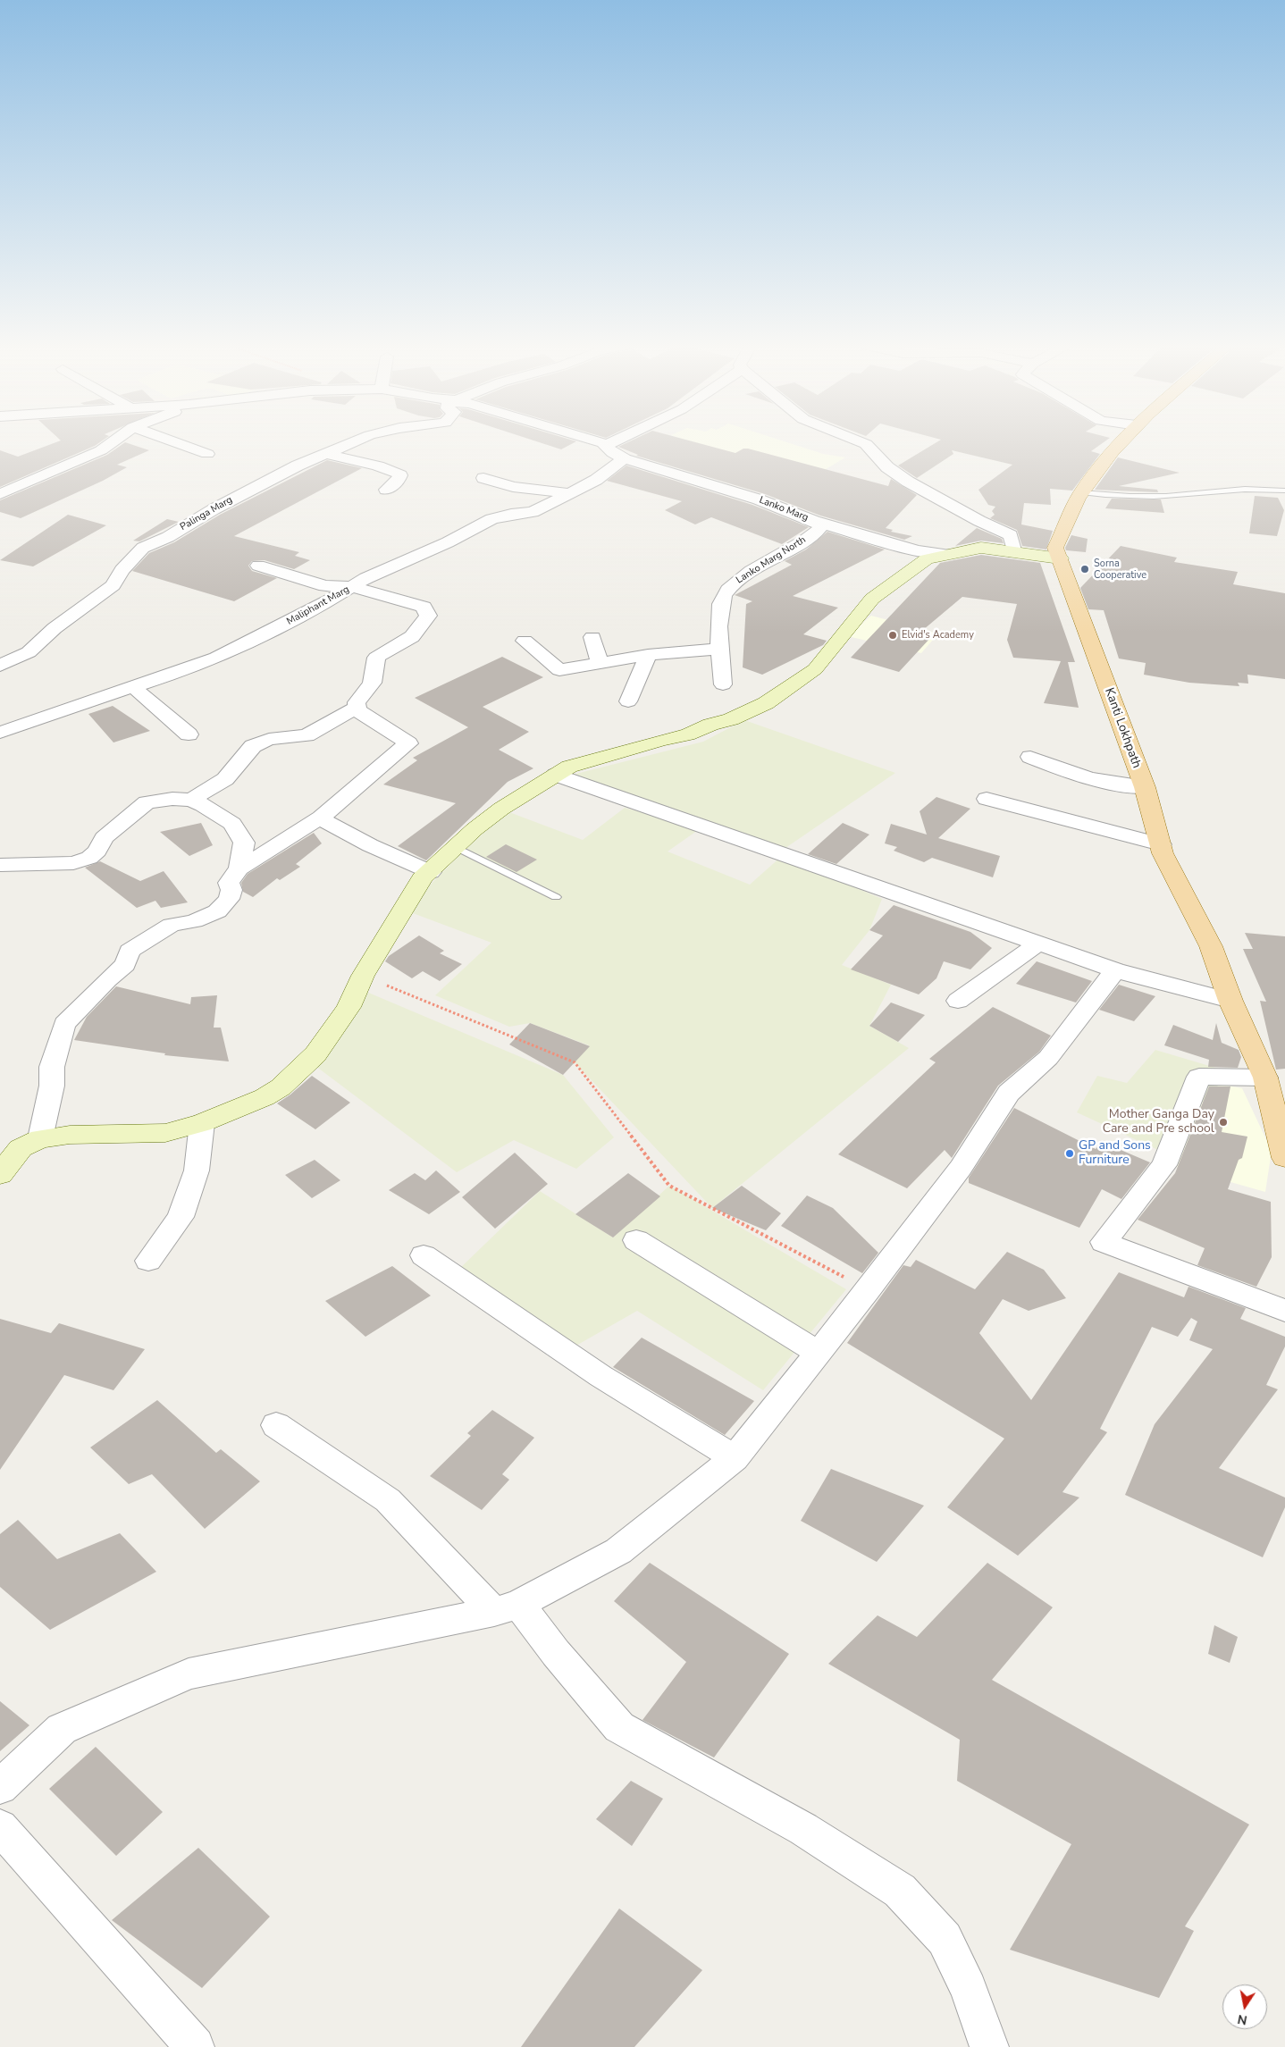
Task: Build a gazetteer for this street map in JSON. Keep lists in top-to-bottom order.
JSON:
{
  "streets": {
    "main road": ["Kanti Lokhpath"],
    "street": [
      "Lanko Marg",
      "Palinga Marg",
      "Lanko Marg North",
      "Maliphant Marg"
    ]
  },
  "crossings": [
    ["Lanko Marg", "Lanko Marg North"],
    ["Lanko Marg", "Maliphant Marg"]
  ],
  "places": [
    "Sorna Cooperative",
    "Elvid's Academy",
    "Mother Ganga Day Care and Pre school",
    "GP and Sons Furniture"
  ],
  "north": "bottom"
}
